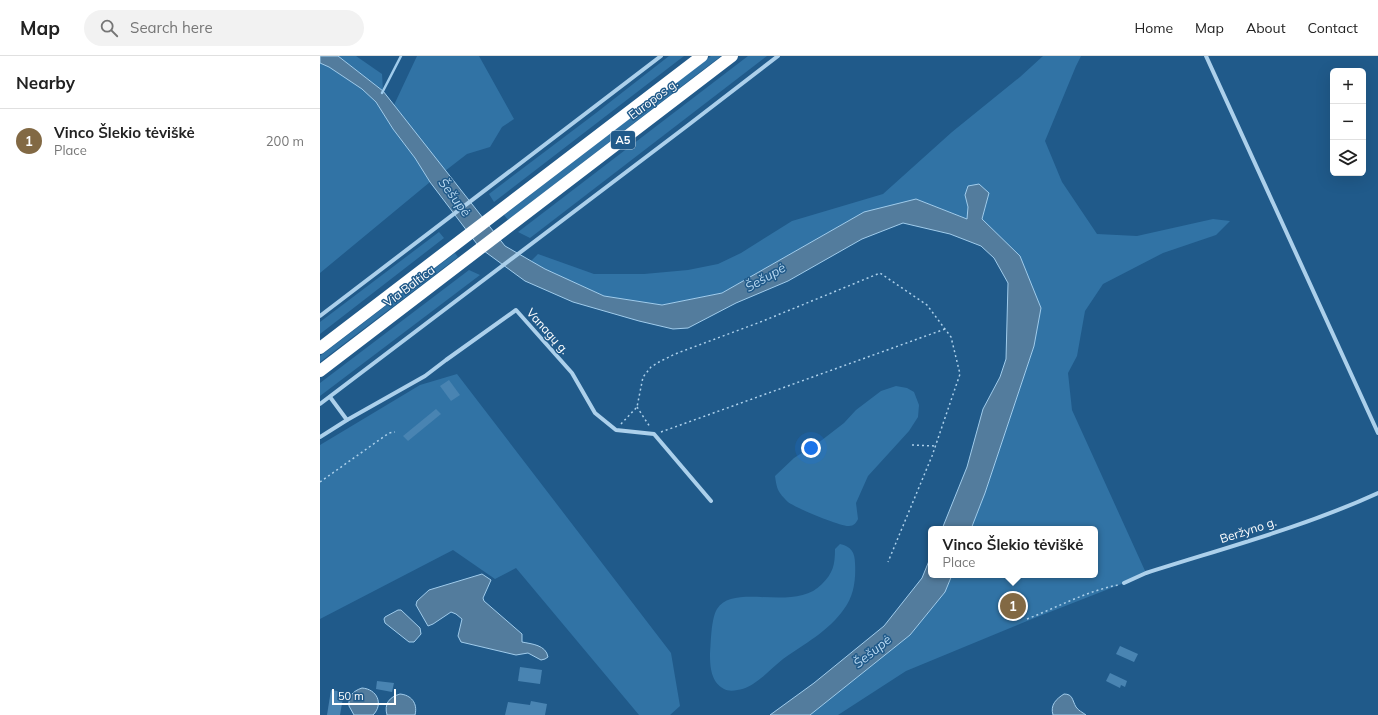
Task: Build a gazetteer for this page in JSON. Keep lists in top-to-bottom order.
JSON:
{
  "streets": {
    "highway": ["Europos g.", "A5", "Via Baltica"],
    "street": ["Vanagų g.", "Beržyno g."]
  },
  "crossings": [
    ["Europos g.", "Via Baltica"]
  ],
  "water": ["Šešupė"],
  "scale_bar": "50 m",
  "page": {
    "header": "Map",
    "search": "Search here",
    "nav": [
      "Home",
      "Map",
      "About",
      "Contact"
    ],
    "heading": "Nearby",
    "map_buttons": ["+", "−"],
    "list": [
      {
        "mark": "1",
        "name": "Vinco Šlekio tėviškė",
        "note": "Place",
        "value": "200 m"
      }
    ],
    "popup": ["Vinco Šlekio tėviškė", "Place"],
    "pins": "1",
    "scale": "50 m"
  }
}
